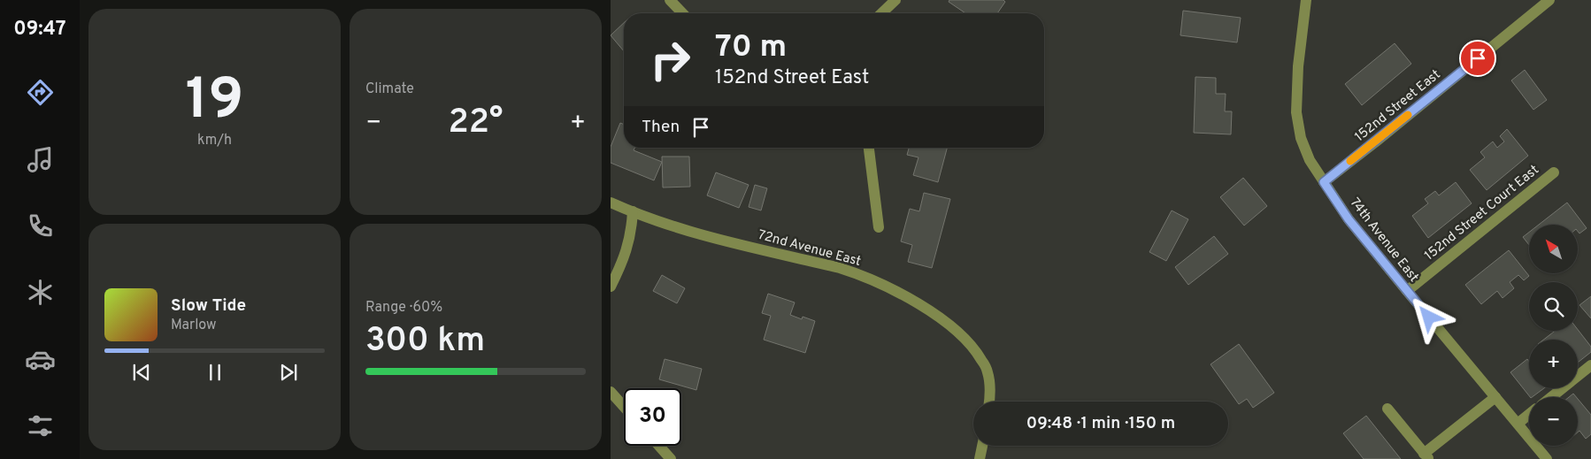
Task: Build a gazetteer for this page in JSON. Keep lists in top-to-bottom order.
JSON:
{
  "streets": {
    "street": [
      "152nd Street East",
      "152nd Street Court East",
      "74th Avenue East",
      "72nd Avenue East"
    ]
  },
  "crossings": [
    ["152nd Street East", "74th Avenue East"],
    ["152nd Street Court East", "74th Avenue East"]
  ],
  "north": "top left",
  "page": {
    "tabs": "09:47",
    "tile": [
      ["19", "km/h"],
      "Climate",
      ["Range · 60%", "300 km"]
    ],
    "turn": ["70 m", "152nd Street East"],
    "heat": ["−", "22°", "+"],
    "then": "Then",
    "map_buttons": ["+", "−"],
    "song": ["Slow Tide", "Marlow"],
    "limit": "30",
    "trip": "09:48 · 1 min · 150 m"
  }
}
